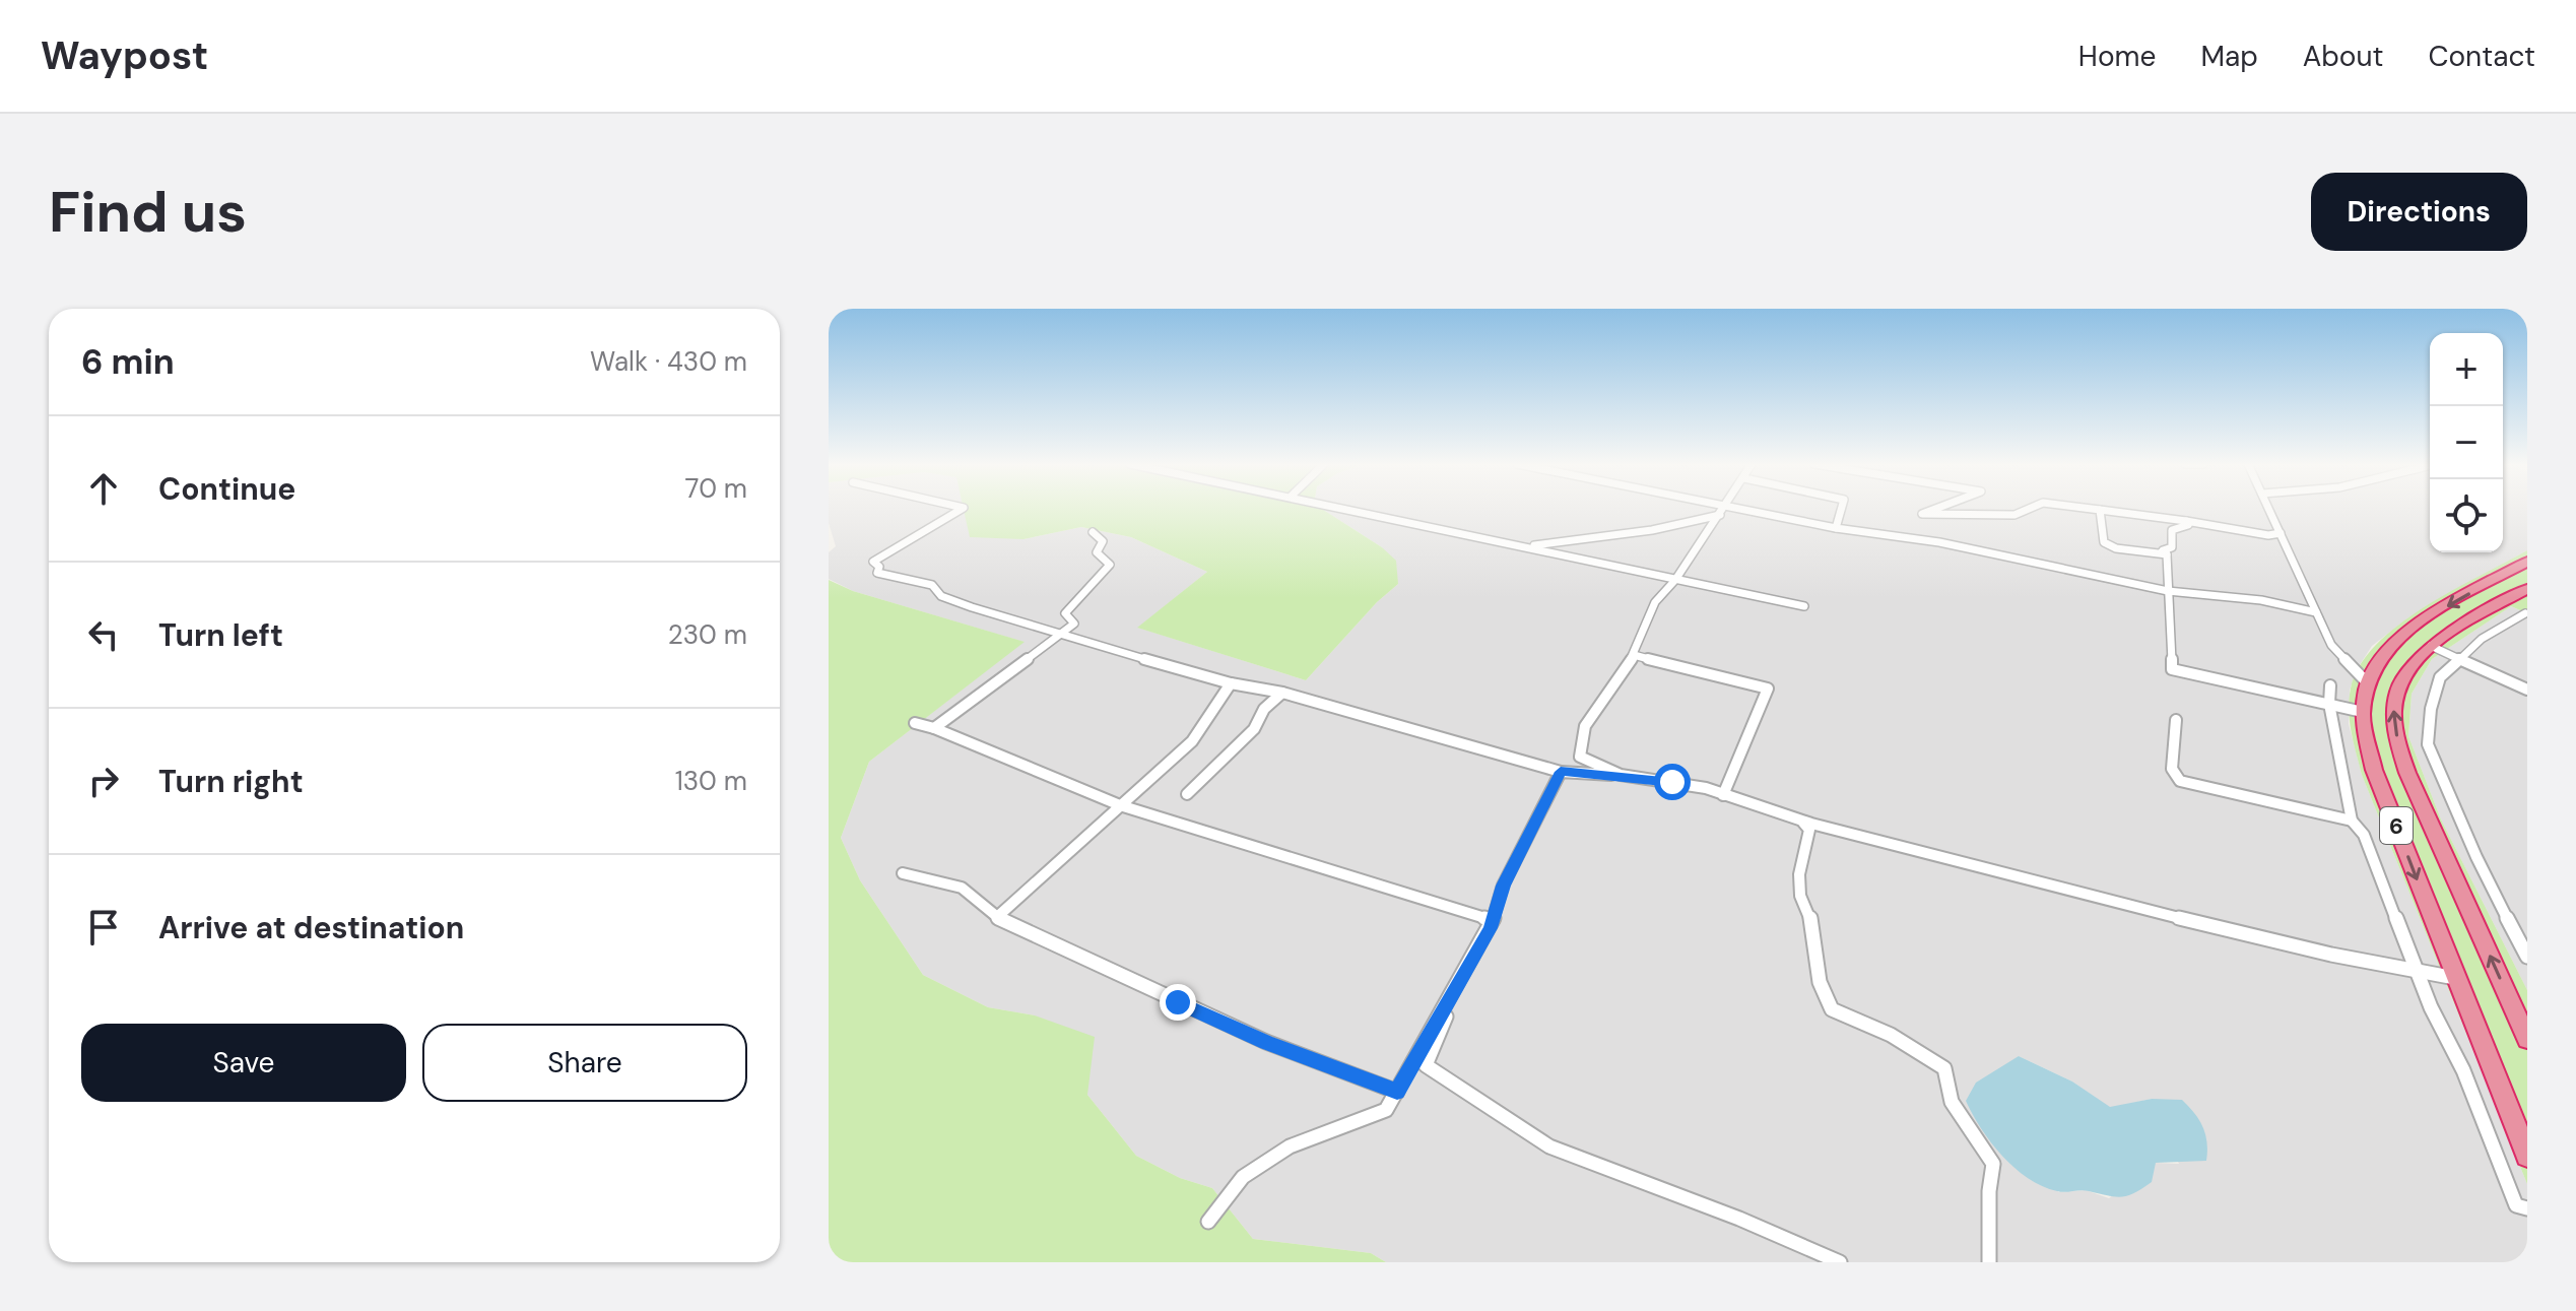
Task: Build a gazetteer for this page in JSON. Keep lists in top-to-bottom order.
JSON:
{
  "streets": {
    "highway": ["6"]
  },
  "page": {
    "header": "Waypost",
    "nav": [
      "Home",
      "Map",
      "About",
      "Contact"
    ],
    "buttons": [
      "Directions",
      ["Save", "Share"]
    ],
    "title": "Find us",
    "heading": ["6 min", "Walk · 430 m"],
    "map_buttons": ["+", "−"],
    "list": [
      ["Continue", "70 m"],
      ["Turn left", "230 m"],
      ["Turn right", "130 m"],
      "Arrive at destination"
    ]
  }
}
